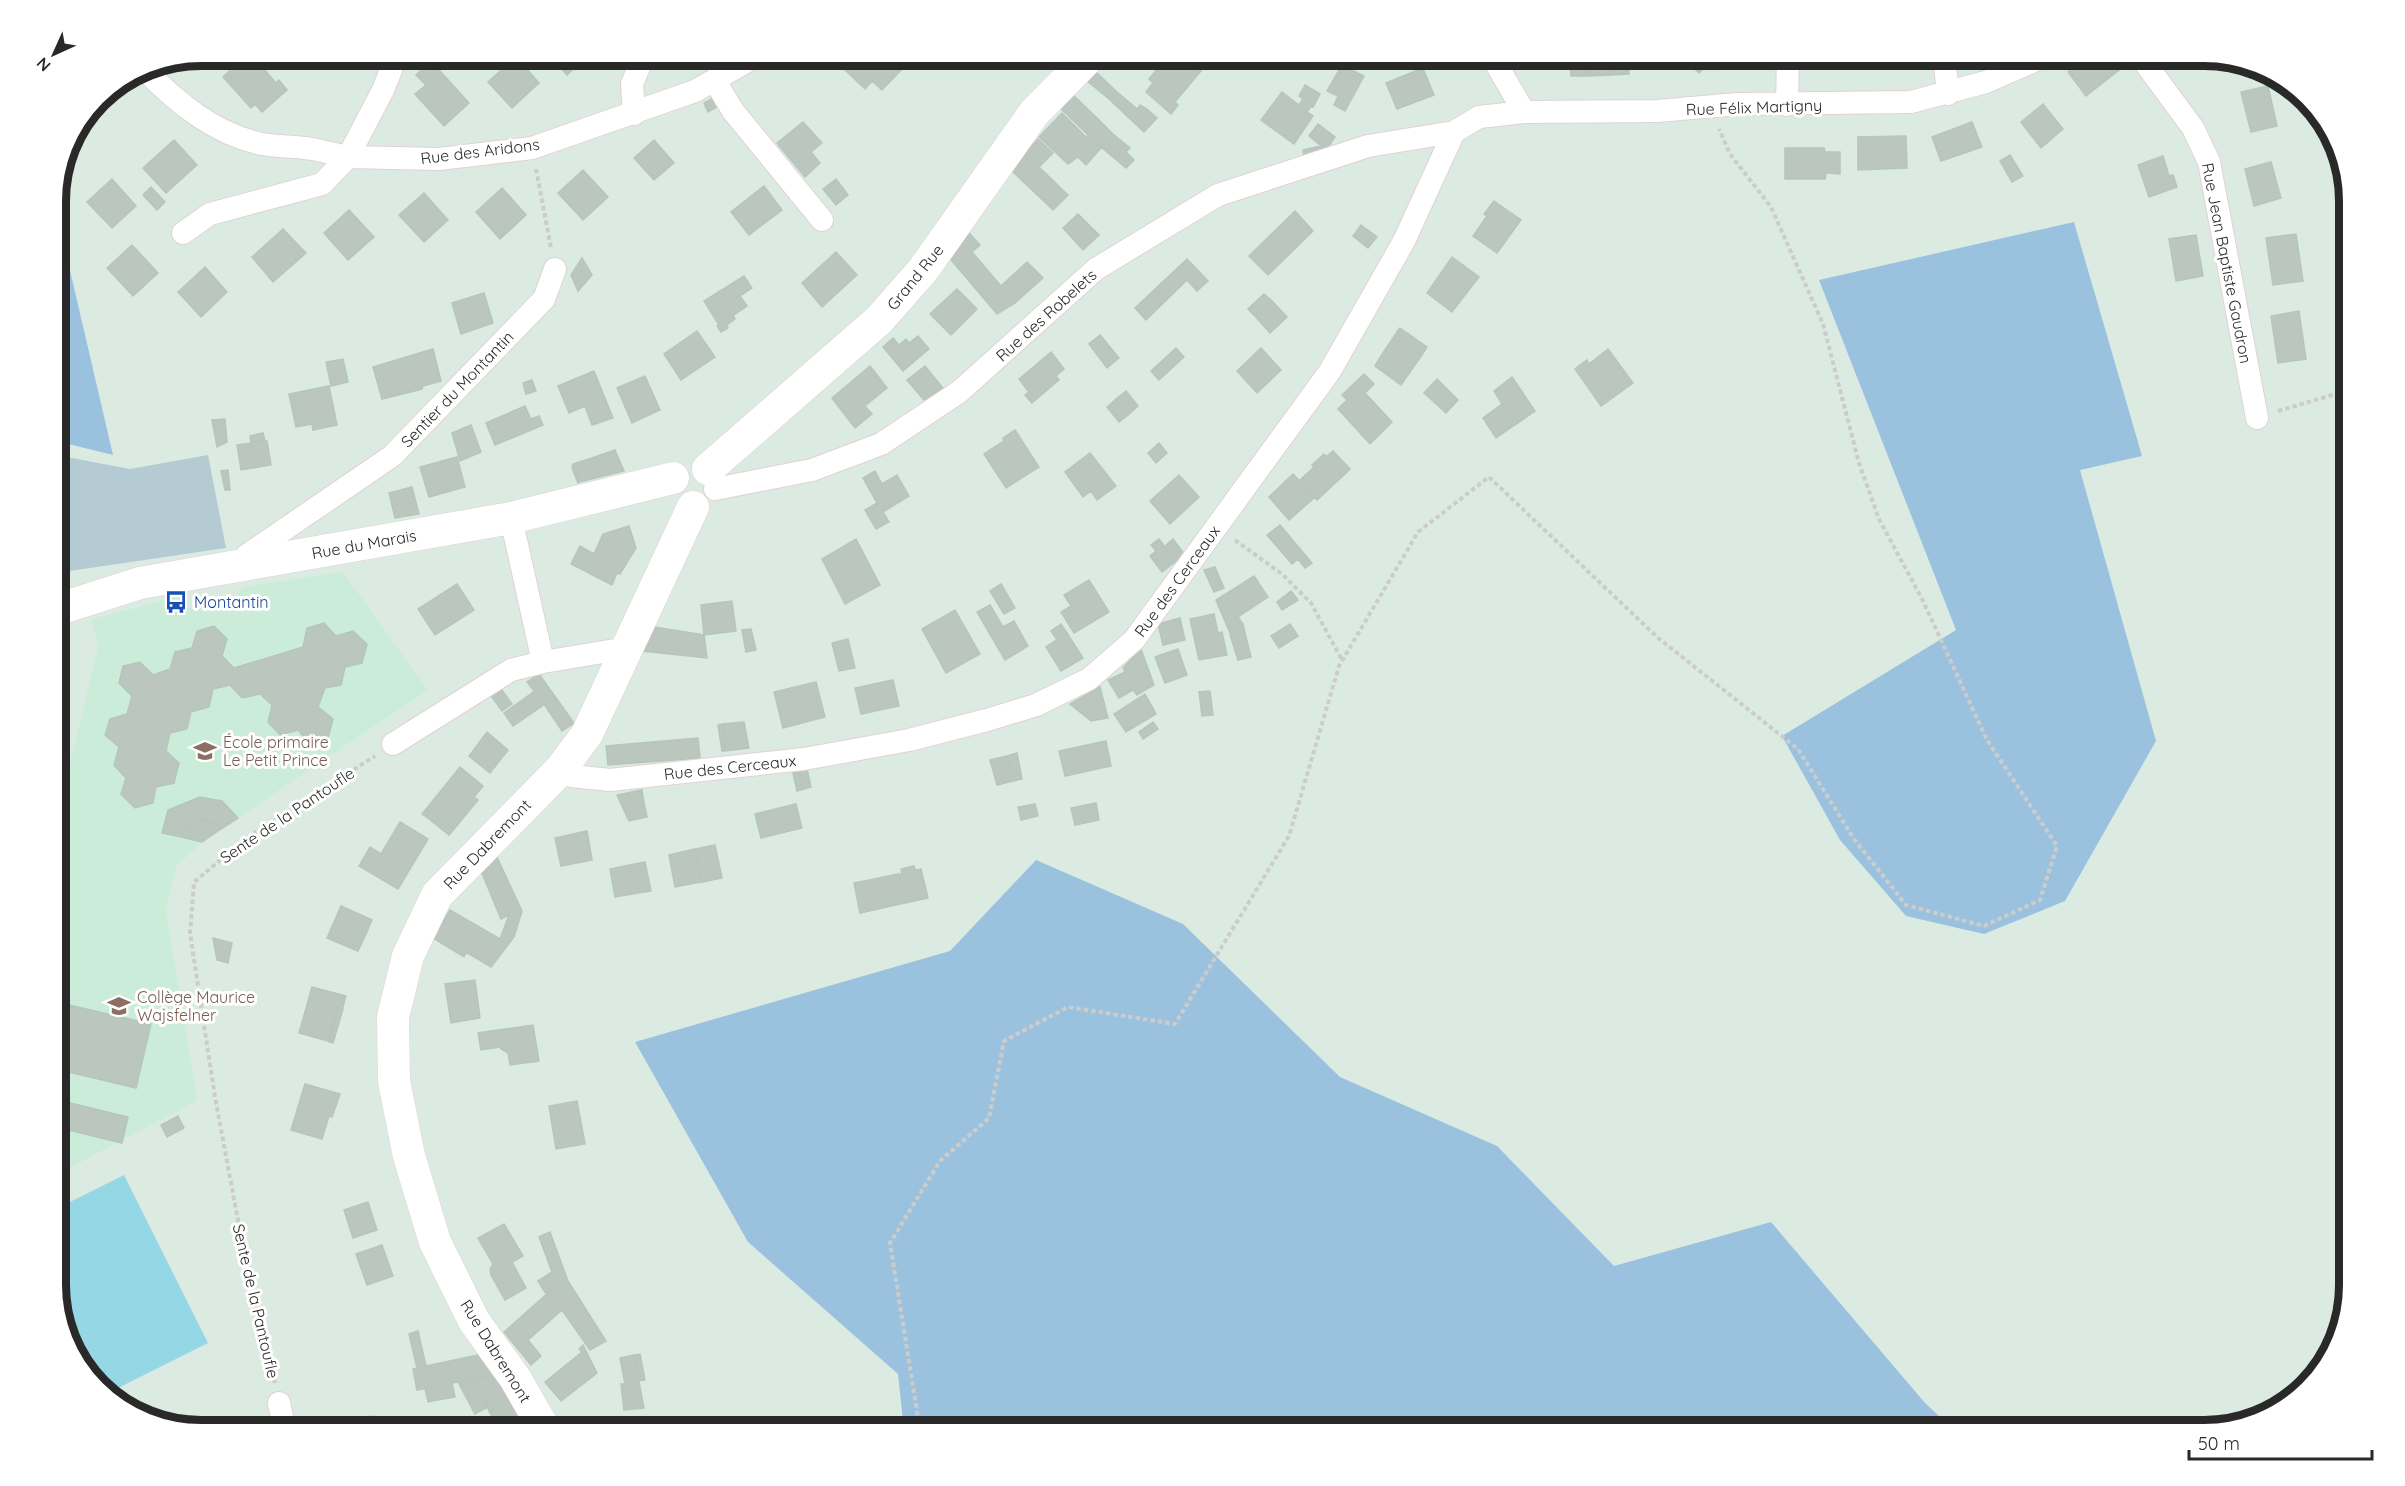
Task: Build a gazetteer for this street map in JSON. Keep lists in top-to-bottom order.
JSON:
{
  "streets": {
    "street": [
      "Rue Félix Martigny",
      "Rue des Aridons",
      "Rue Jean Baptiste Gaudron",
      "Grand Rue",
      "Rue des Robelets",
      "Sentier du Montantin",
      "Rue du Marais",
      "Rue des Cerceaux",
      "Rue Dabremont"
    ],
    "path": ["Sente de la Pantoufle"]
  },
  "crossings": [
    ["Grand Rue", "Rue des Robelets"],
    ["Grand Rue", "Rue du Marais"],
    ["Grand Rue", "Rue Dabremont"],
    ["Rue des Robelets", "Rue du Marais"],
    ["Rue des Robelets", "Rue des Cerceaux"],
    ["Rue des Robelets", "Rue Dabremont"],
    ["Sentier du Montantin", "Rue du Marais"],
    ["Rue du Marais", "Rue Dabremont"],
    ["Rue des Cerceaux", "Rue Dabremont"]
  ],
  "places": {
    "bus stop": ["Montantin"],
    "school or university": ["École primaire Le Petit Prince", "Collège Maurice Wajsfelner"]
  },
  "scale_bar": "50 m",
  "north": "bottom left"
}
